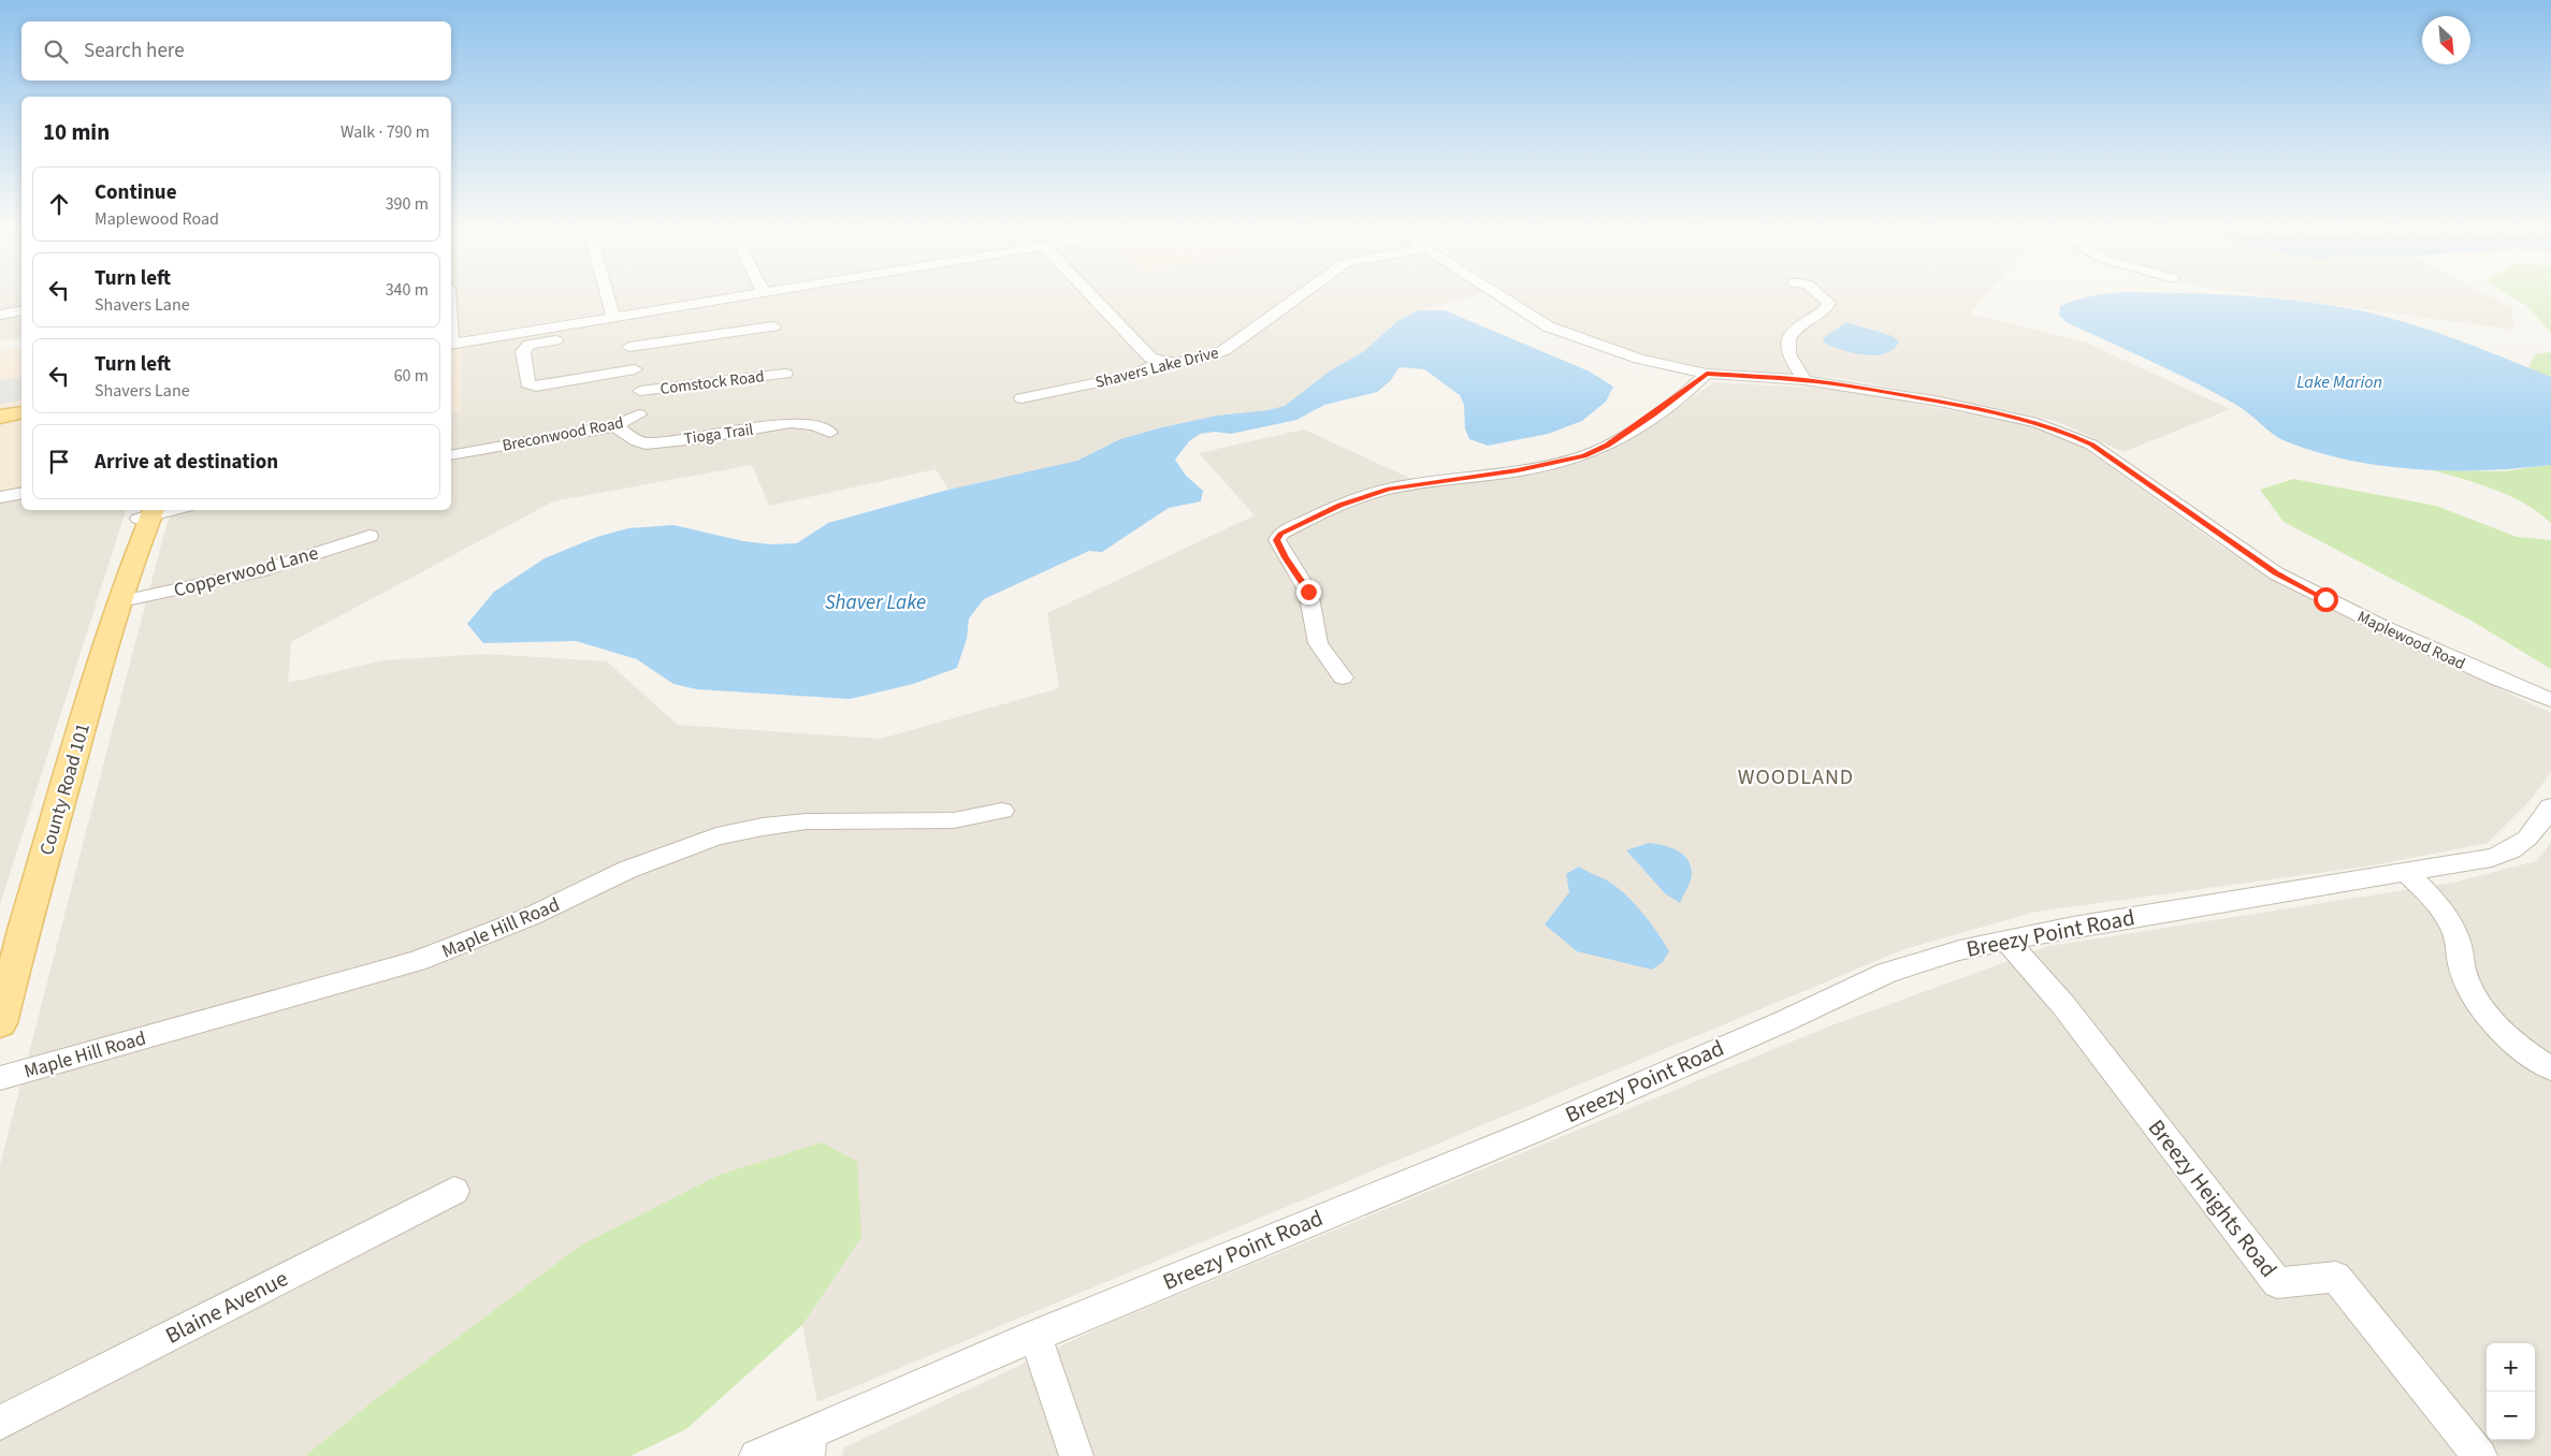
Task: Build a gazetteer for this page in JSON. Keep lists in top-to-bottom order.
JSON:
{
  "streets": {
    "main road": ["County Road 101"],
    "street": [
      "Shavers Lake Drive",
      "Comstock Road",
      "Breconwood Road",
      "Tioga Trail",
      "Copperwood Lane",
      "Maplewood Road",
      "Maple Hill Road",
      "Breezy Point Road",
      "Breezy Heights Road",
      "Blaine Avenue"
    ]
  },
  "crossings": [
    ["Comstock Road", "Breconwood Road"],
    ["Breconwood Road", "Tioga Trail"],
    ["Copperwood Lane", "County Road 101"],
    ["Breezy Point Road", "Breezy Heights Road"]
  ],
  "districts": ["WOODLAND"],
  "water": ["Lake Marion", "Shaver Lake"],
  "north": "bottom right",
  "page": {
    "search": "Search here",
    "heading": ["10 min", "Walk · 790 m"],
    "list": [
      ["Continue", "Maplewood Road", "390 m"],
      ["Turn left", "Shavers Lane", "340 m"],
      ["Turn left", "Shavers Lane", "60 m"],
      "Arrive at destination"
    ],
    "map_buttons": ["+", "−"]
  }
}
